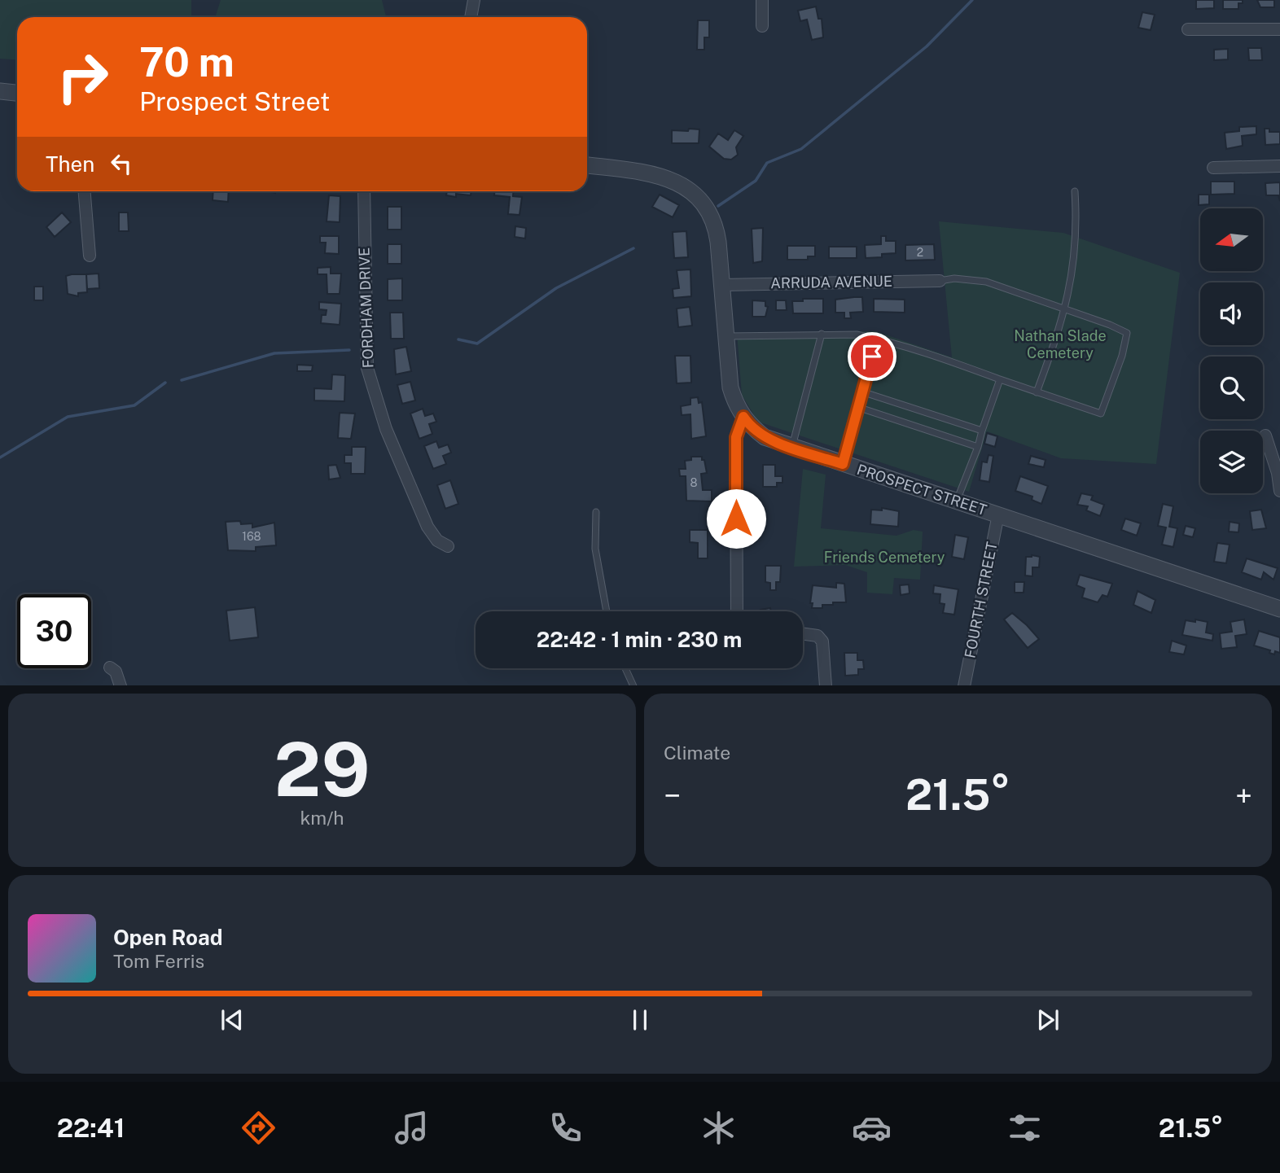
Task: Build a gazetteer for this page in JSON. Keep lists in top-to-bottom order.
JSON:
{
  "streets": {
    "street": [
      "ARRUDA AVENUE",
      "FORDHAM DRIVE",
      "PROSPECT STREET",
      "FOURTH STREET"
    ]
  },
  "crossings": [
    ["ARRUDA AVENUE", "PROSPECT STREET"],
    ["PROSPECT STREET", "FOURTH STREET"]
  ],
  "parks": ["Nathan Slade Cemetery", "Friends Cemetery"],
  "house_numbers": ["2", "8", "168"],
  "north": "left",
  "page": {
    "turn": ["70 m", "Prospect Street"],
    "then": "Then",
    "limit": "30",
    "trip": "22:42 · 1 min · 230 m",
    "tile": [
      ["29", "km/h"],
      "Climate"
    ],
    "heat": ["−", "21.5°", "+"],
    "song": ["Open Road", "Tom Ferris"],
    "tabs": ["22:41", "21.5°"]
  }
}
